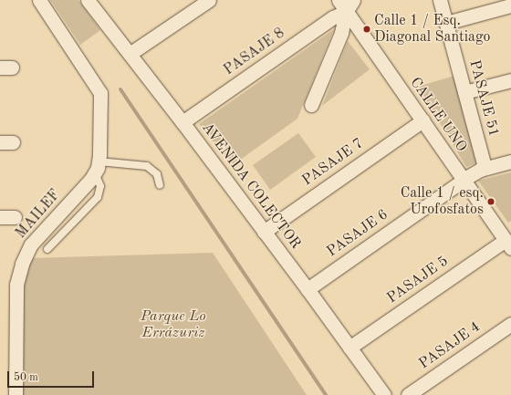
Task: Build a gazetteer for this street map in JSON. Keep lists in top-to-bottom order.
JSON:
{
  "streets": {
    "street": [
      "PASAJE 8",
      "PASAJE 51",
      "CALLE UNO",
      "PASAJE 7",
      "AVENIDA COLECTOR",
      "MAILEF",
      "PASAJE 6",
      "PASAJE 5",
      "PASAJE 4"
    ]
  },
  "crossings": [
    ["PASAJE 8", "CALLE UNO"],
    ["PASAJE 8", "AVENIDA COLECTOR"],
    ["CALLE UNO", "PASAJE 7"],
    ["CALLE UNO", "PASAJE 6"],
    ["CALLE UNO", "PASAJE 5"],
    ["PASAJE 7", "AVENIDA COLECTOR"],
    ["AVENIDA COLECTOR", "PASAJE 6"],
    ["AVENIDA COLECTOR", "PASAJE 5"]
  ],
  "parks": ["Parque Lo Errázuriz"],
  "places": ["Calle 1 / Esq. Diagonal Santiago", "Calle 1 / esq. Urofosfatos"],
  "scale_bar": "50 m"
}
